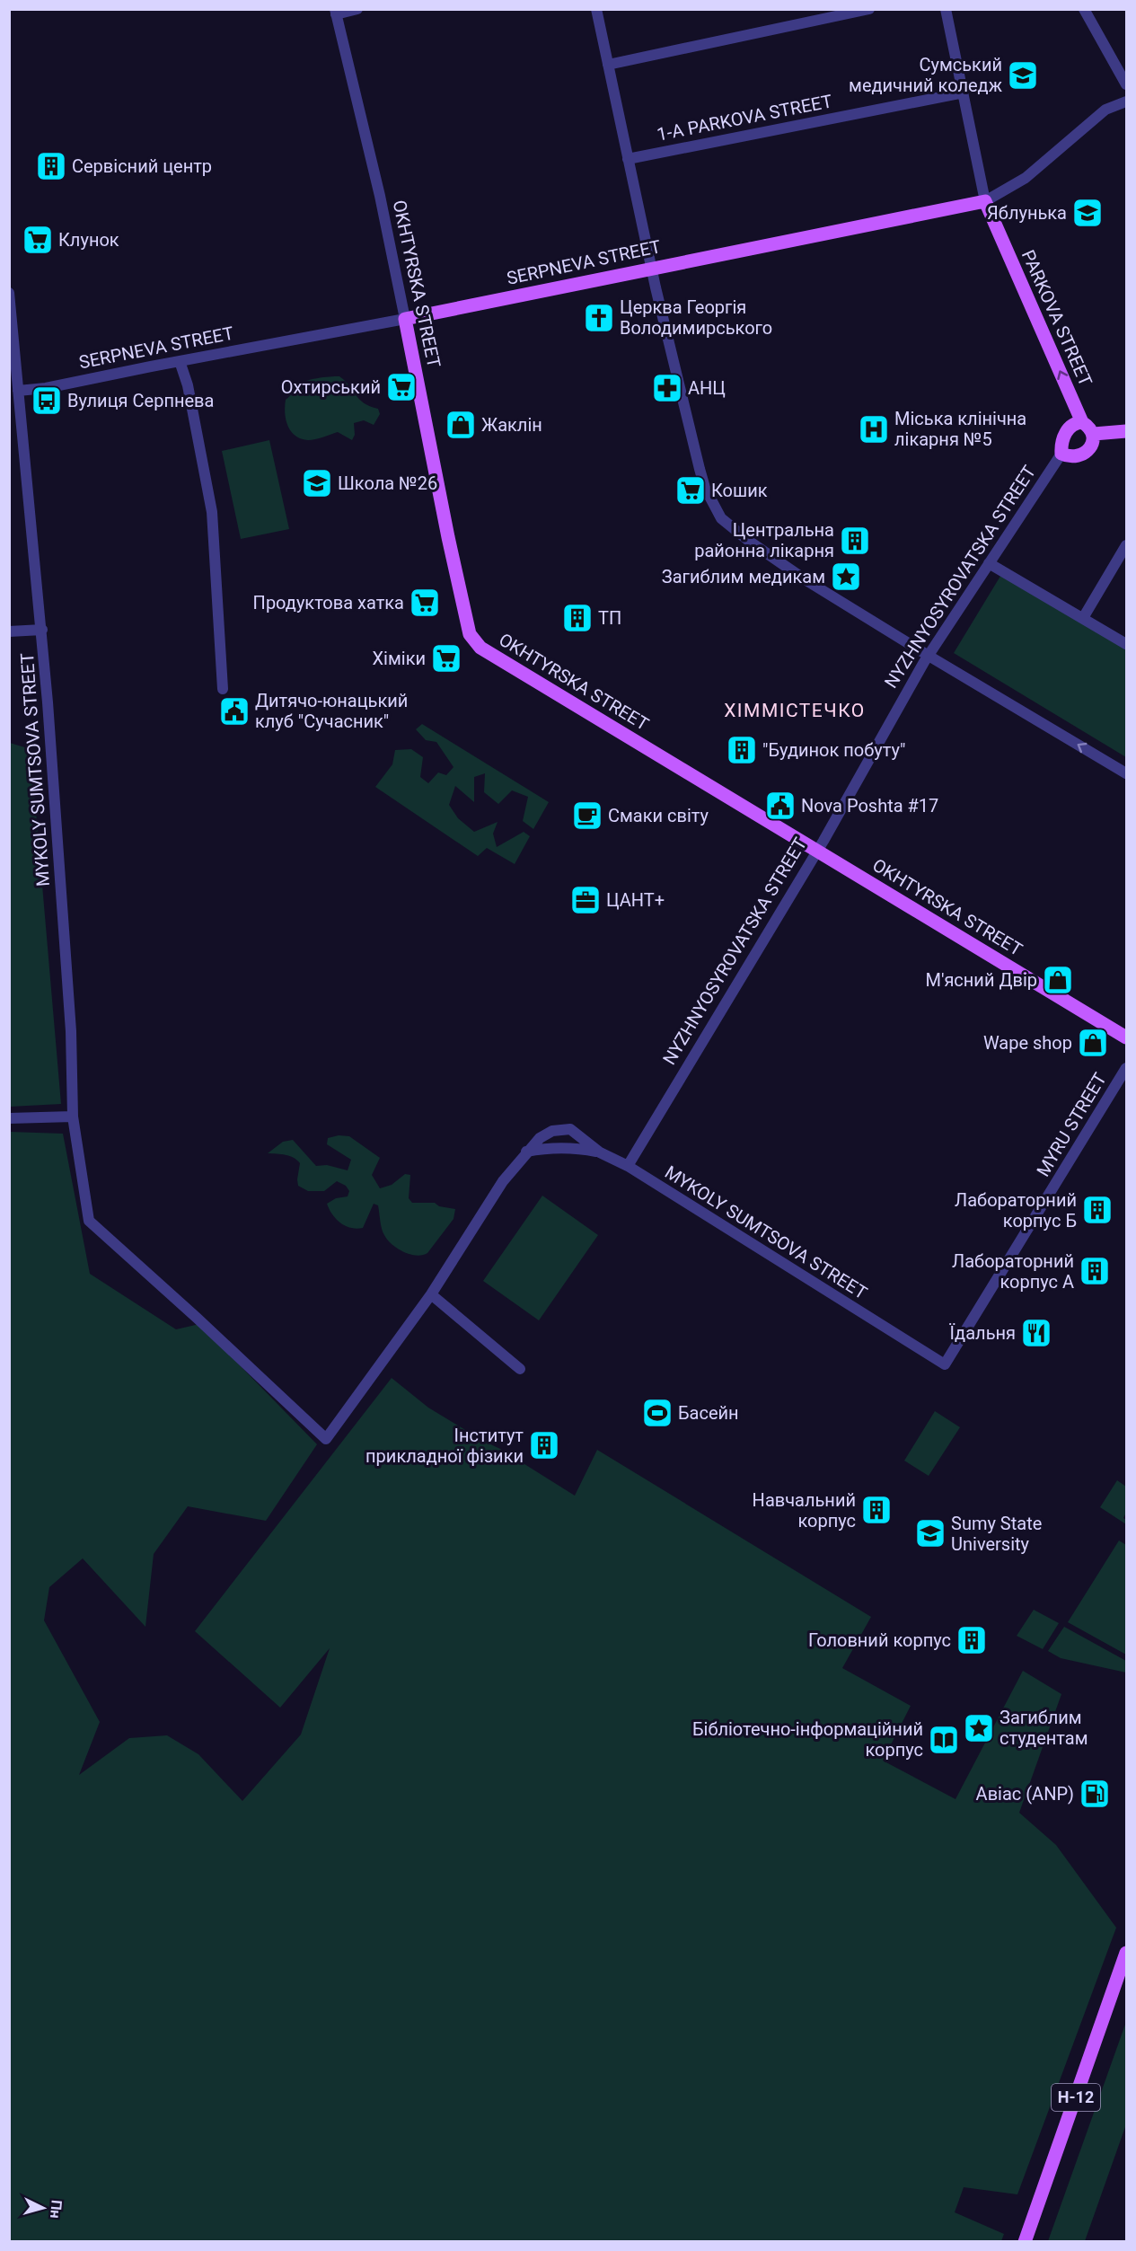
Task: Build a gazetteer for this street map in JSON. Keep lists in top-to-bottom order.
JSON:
{
  "streets": {
    "main road": [
      "SERPNEVA STREET",
      "OKHTYRSKA STREET",
      "PARKOVA STREET",
      "NYZHNYOSYROVATSKA STREET",
      "Н-12"
    ],
    "street": ["1-A PARKOVA STREET", "MYKOLY SUMTSOVA STREET", "MYRU STREET"]
  },
  "crossings": [
    ["1-A PARKOVA STREET", "PARKOVA STREET"],
    ["SERPNEVA STREET", "OKHTYRSKA STREET"],
    ["SERPNEVA STREET", "PARKOVA STREET"],
    ["SERPNEVA STREET", "MYKOLY SUMTSOVA STREET"],
    ["OKHTYRSKA STREET", "NYZHNYOSYROVATSKA STREET"],
    ["PARKOVA STREET", "NYZHNYOSYROVATSKA STREET"],
    ["NYZHNYOSYROVATSKA STREET", "MYKOLY SUMTSOVA STREET"],
    ["MYKOLY SUMTSOVA STREET", "MYRU STREET"]
  ],
  "one_way": ["PARKOVA STREET"],
  "districts": ["ХІММІСТЕЧКО"],
  "places": {
    "school or university": [
      "Сумський медичний коледж",
      "Яблунька",
      "Школа №26",
      "Sumy State University"
    ],
    "building": [
      "Сервісний центр",
      "Центральна районна лікарня",
      "ТП",
      "\"Будинок побуту\"",
      "Лабораторний корпус Б",
      "Лабораторний корпус А",
      "Інститут прикладної фізики",
      "Навчальний корпус",
      "Головний корпус"
    ],
    "supermarket": [
      "Клунок",
      "Охтирський",
      "Кошик",
      "Продуктова хатка",
      "Хіміки"
    ],
    "church": ["Церква Георгія Володимирського"],
    "pharmacy": ["АНЦ"],
    "bus stop": ["Вулиця Серпнева"],
    "shop": ["Жаклін", "М'ясний Двір", "Wape shop"],
    "hospital": ["Міська клінічна лікарня №5"],
    "place": ["Загиблим медикам", "Загиблим студентам"],
    "public building": ["Дитячо-юнацький клуб \"Сучасник\"", "Nova Poshta #17"],
    "cafe": ["Смаки світу"],
    "office": ["ЦАНТ+"],
    "restaurant": ["Їдальня"],
    "sports": ["Басейн"],
    "library": ["Бібліотечно-інформаційний корпус"],
    "fuel station": ["Авіас (ANP)"]
  },
  "north": "right"
}
